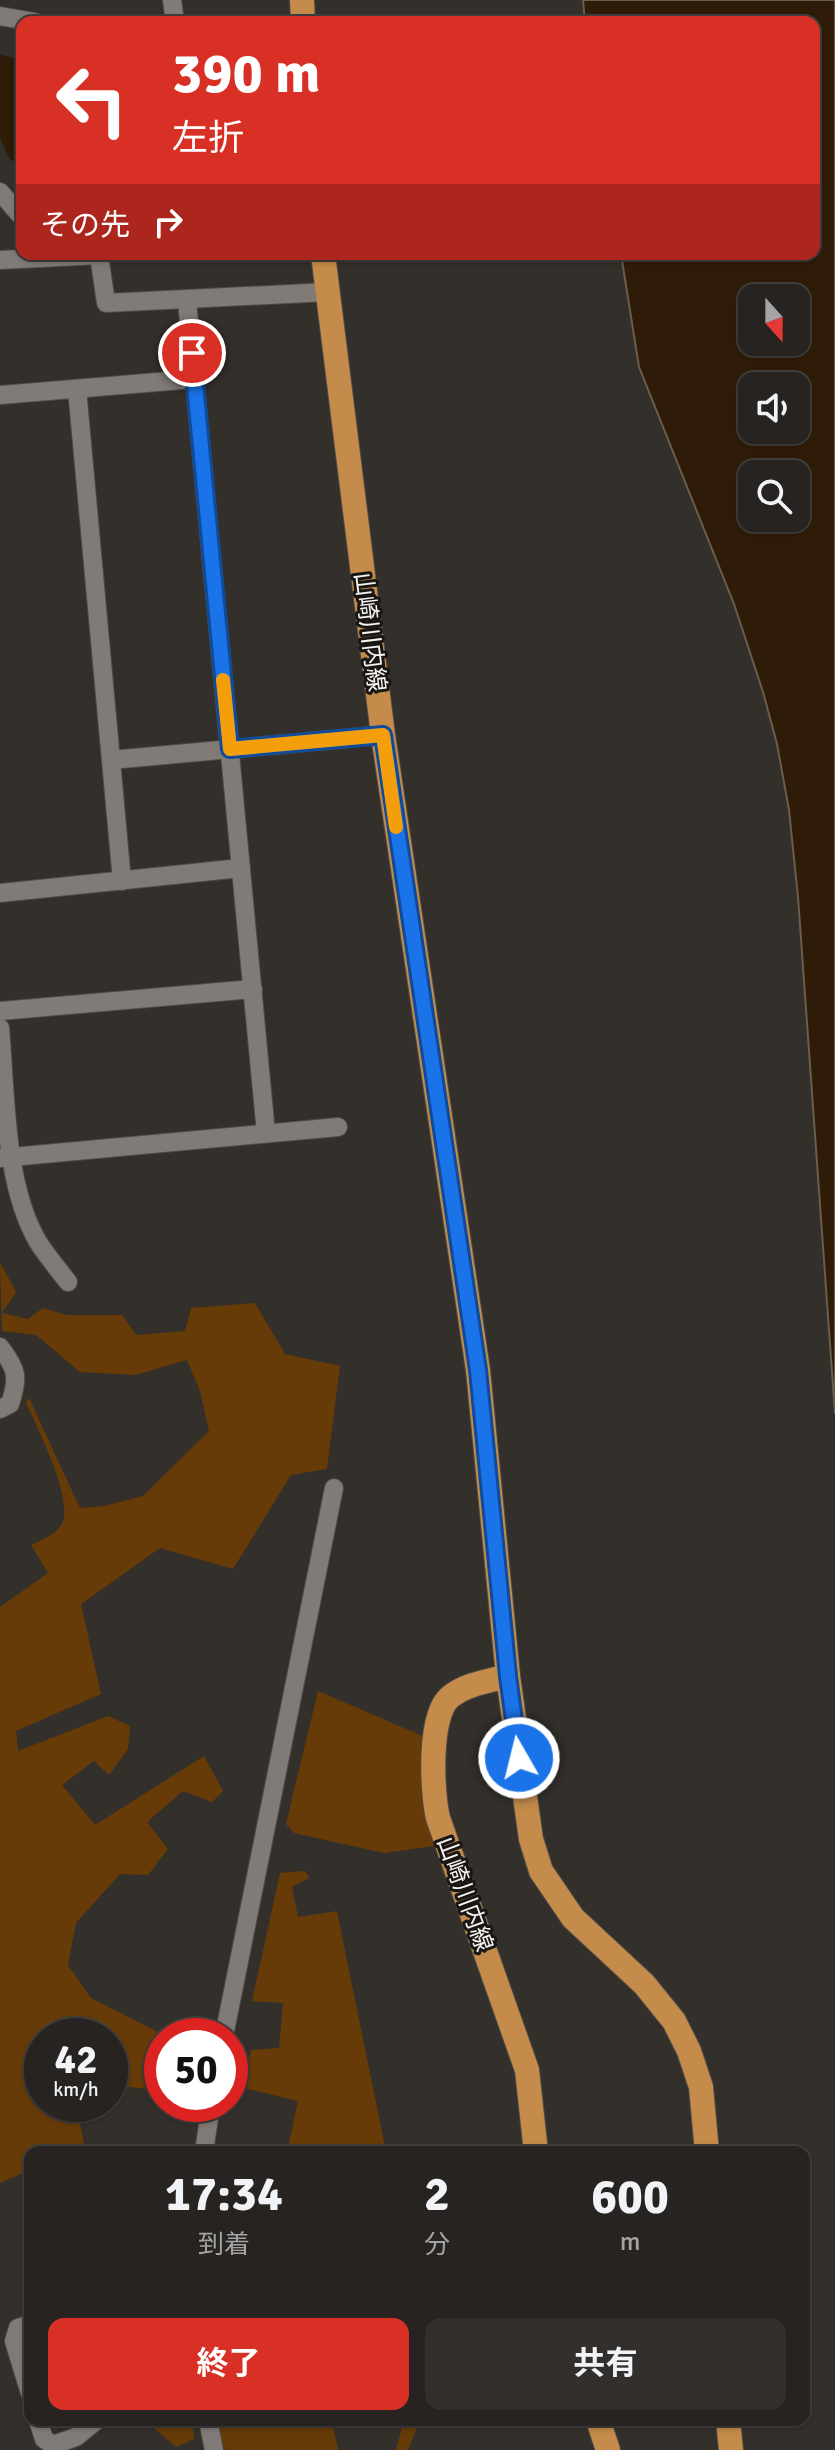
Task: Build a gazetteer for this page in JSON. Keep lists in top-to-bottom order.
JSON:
{
  "streets": {
    "main road": ["山崎川内線"]
  },
  "north": "bottom",
  "page": {
    "turn": ["390 m", "左折"],
    "then": "その先",
    "speed": "42 km/h",
    "limit": "50",
    "eta": [
      "17:34",
      "到着",
      "2",
      "分",
      "600",
      "m"
    ],
    "buttons": ["終了", "共有"]
  }
}
